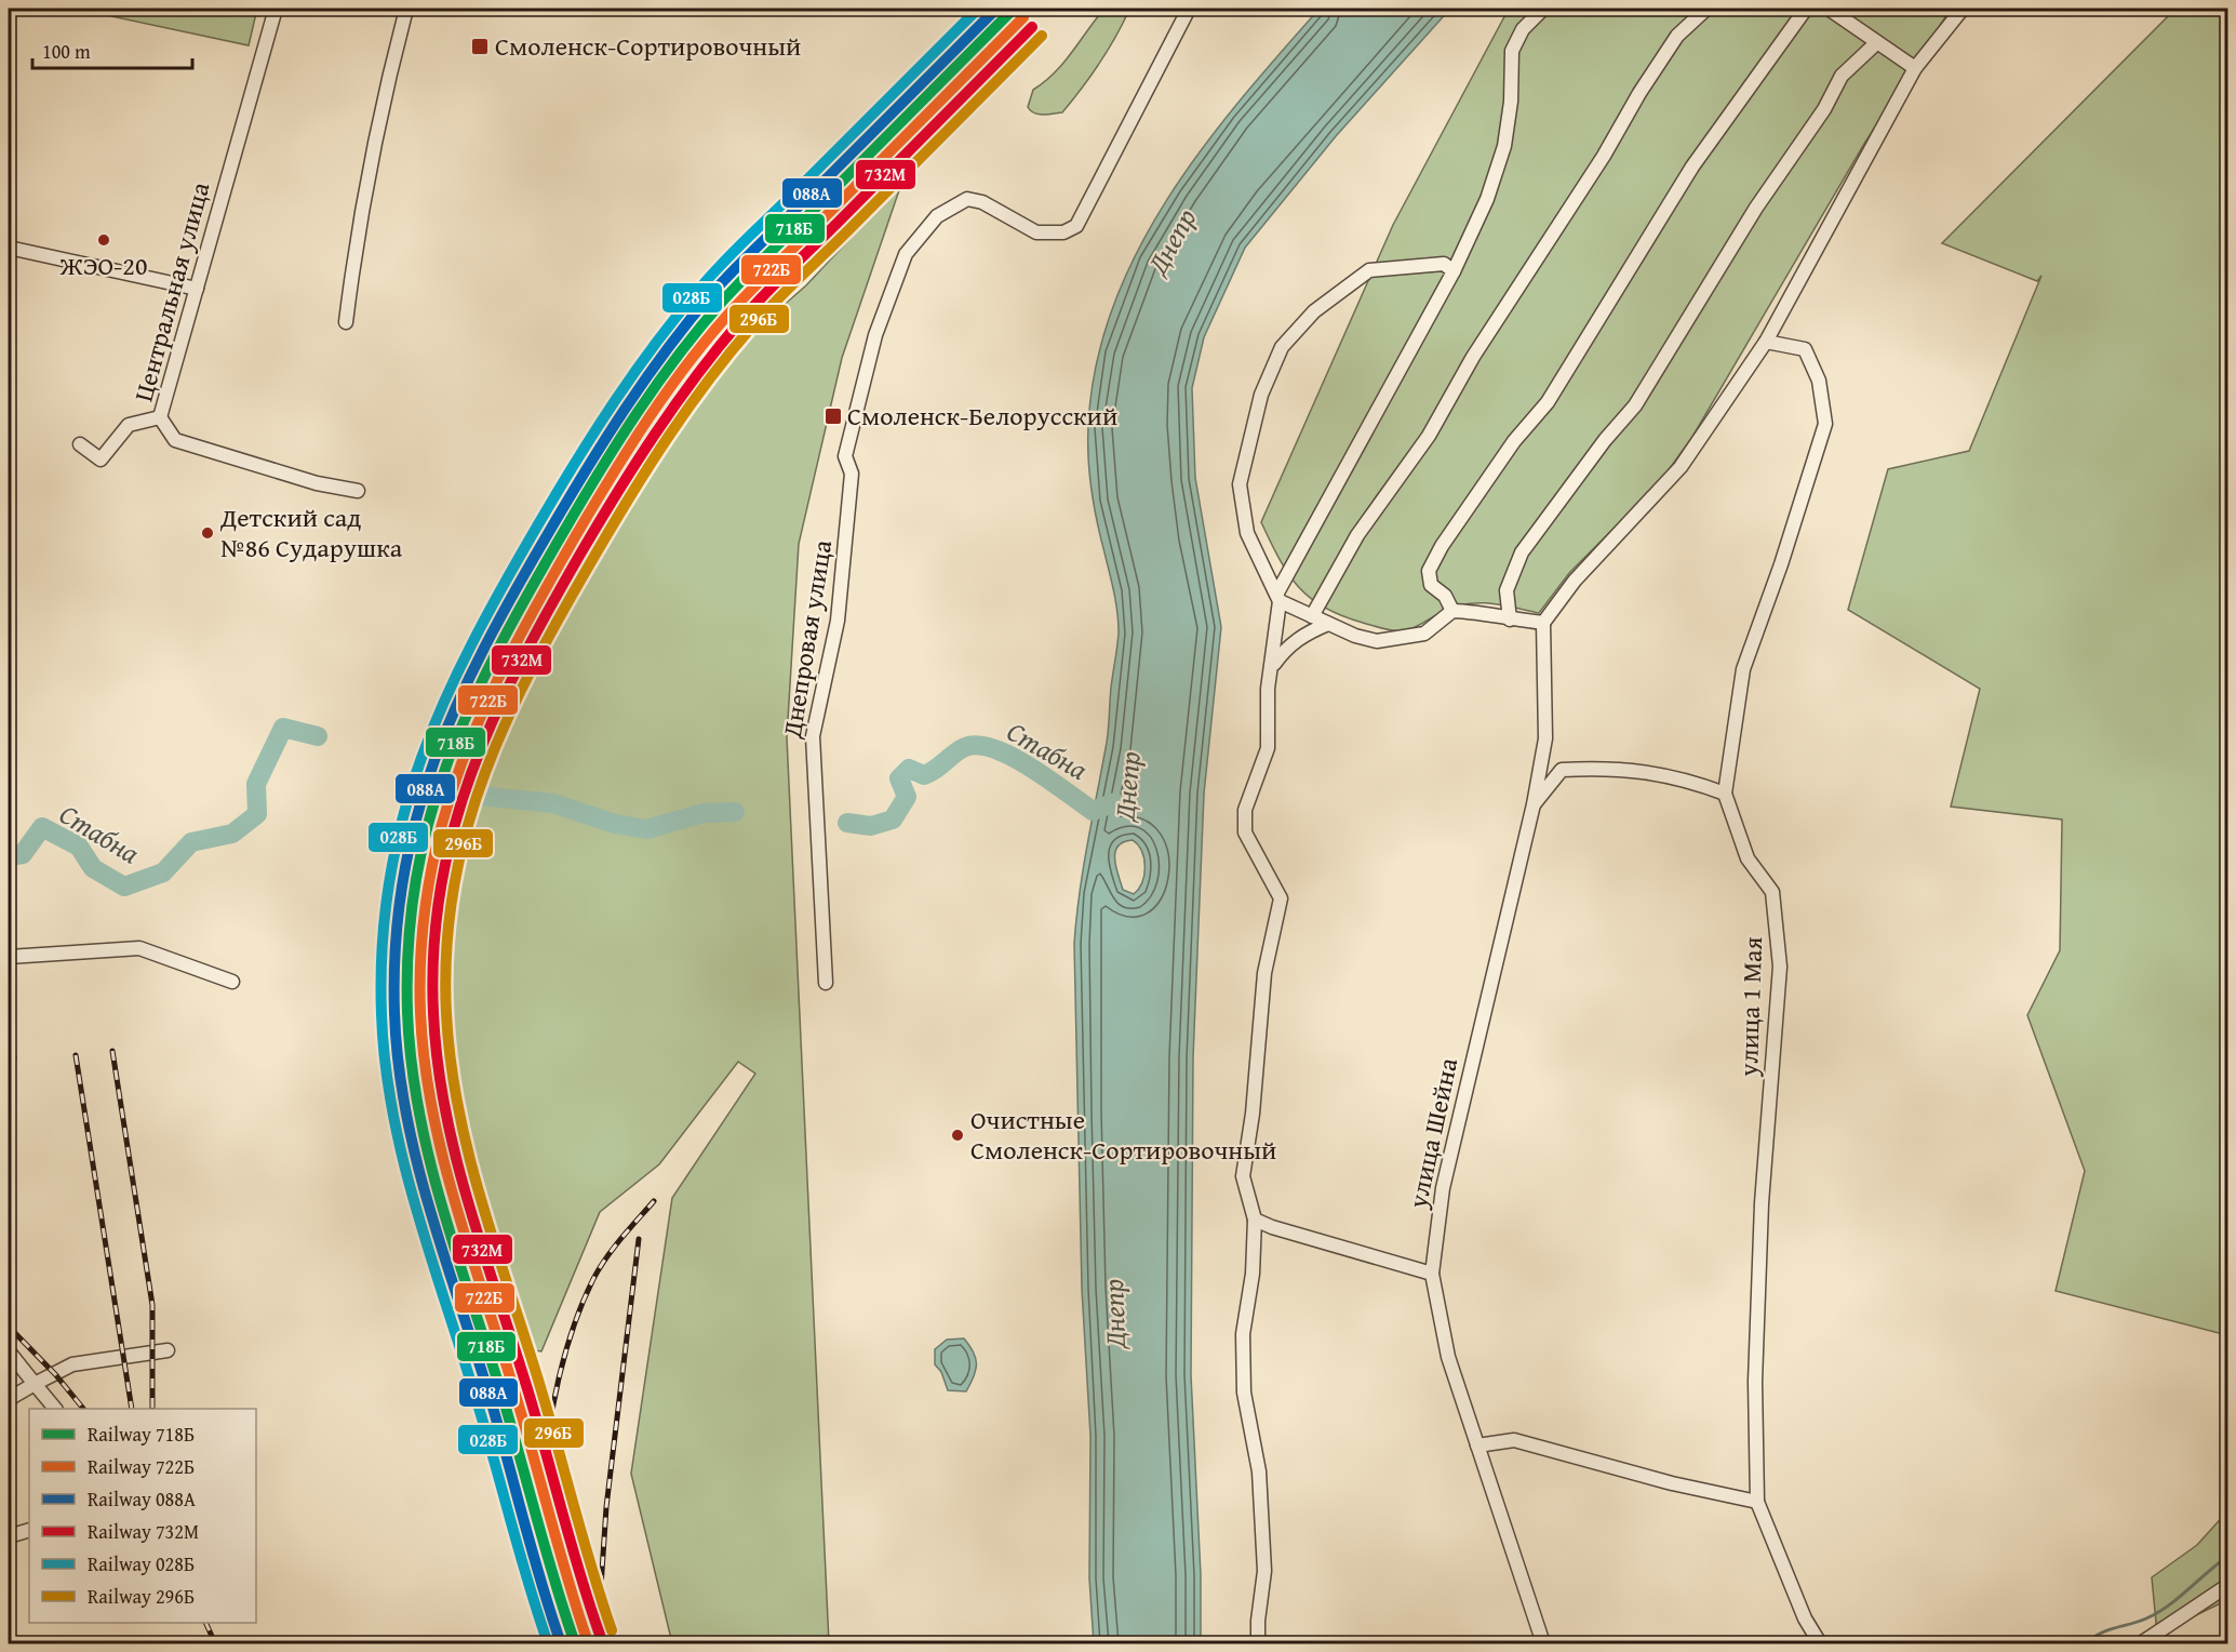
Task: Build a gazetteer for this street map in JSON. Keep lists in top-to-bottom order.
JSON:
{
  "streets": {
    "street": [
      "Центральная улица",
      "Днепровая улица",
      "улица 1 Мая",
      "улица Шейна"
    ]
  },
  "water": ["Днепр", "Стабна"],
  "places": {
    "transit": ["Смоленск-Сортировочный", "Смоленск-Белорусский"],
    "other": ["ЖЭО-20", "Детский сад №86 Сударушка", "Очистные Смоленск-Сортировочный"]
  },
  "lines": [
    "rail line 718Б",
    "rail line 088А",
    "rail line 028Б",
    "rail line 722Б",
    "rail line 732М",
    "rail line 296Б"
  ],
  "legend": [
    "Railway 718Б",
    "Railway 722Б",
    "Railway 088А",
    "Railway 732М",
    "Railway 028Б",
    "Railway 296Б"
  ],
  "scale_bar": "100 m"
}
